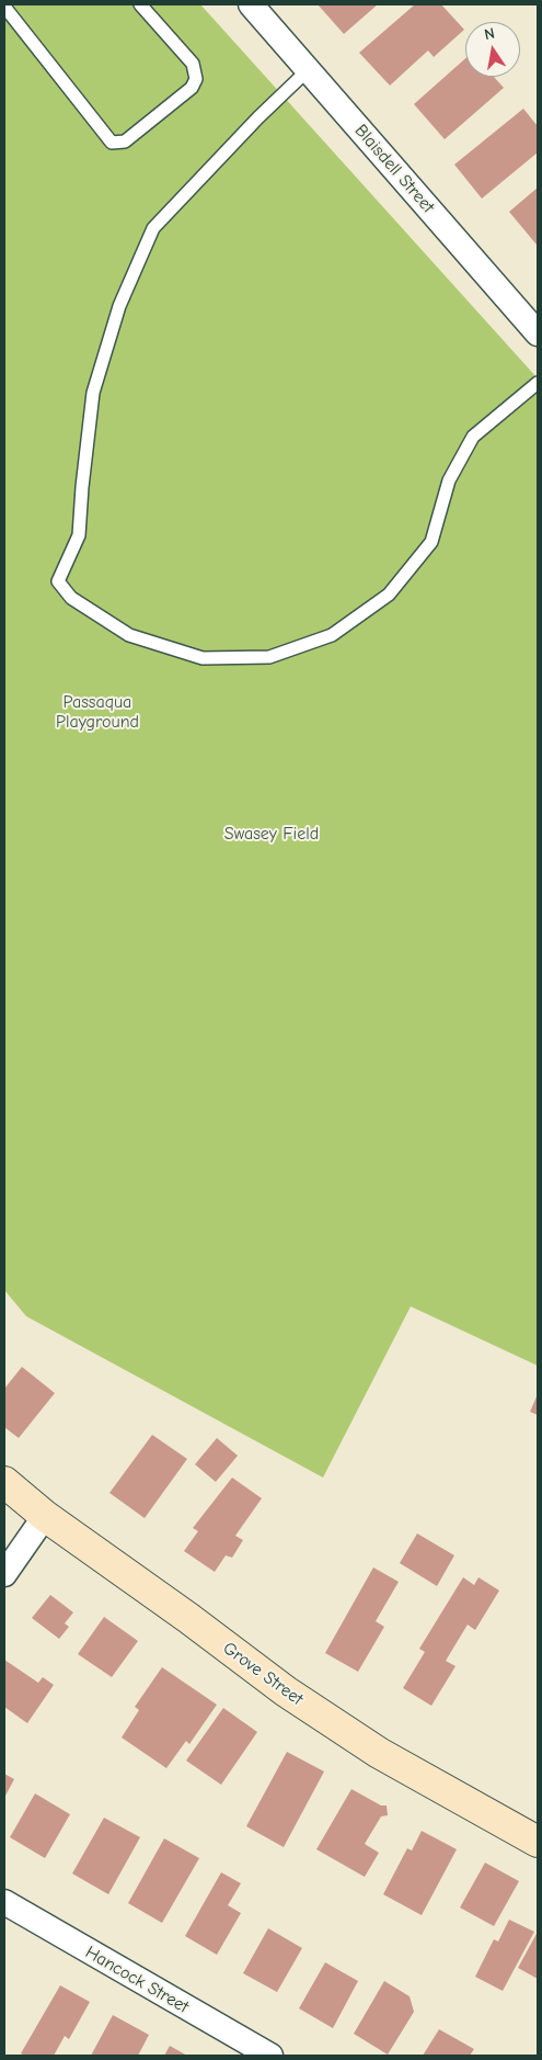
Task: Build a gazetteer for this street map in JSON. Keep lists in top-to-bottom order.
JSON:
{
  "streets": {
    "street": ["Blaisdell Street", "Grove Street", "Hancock Street"]
  },
  "parks": ["Passaqua Playground", "Swasey Field"],
  "north": "top"
}
